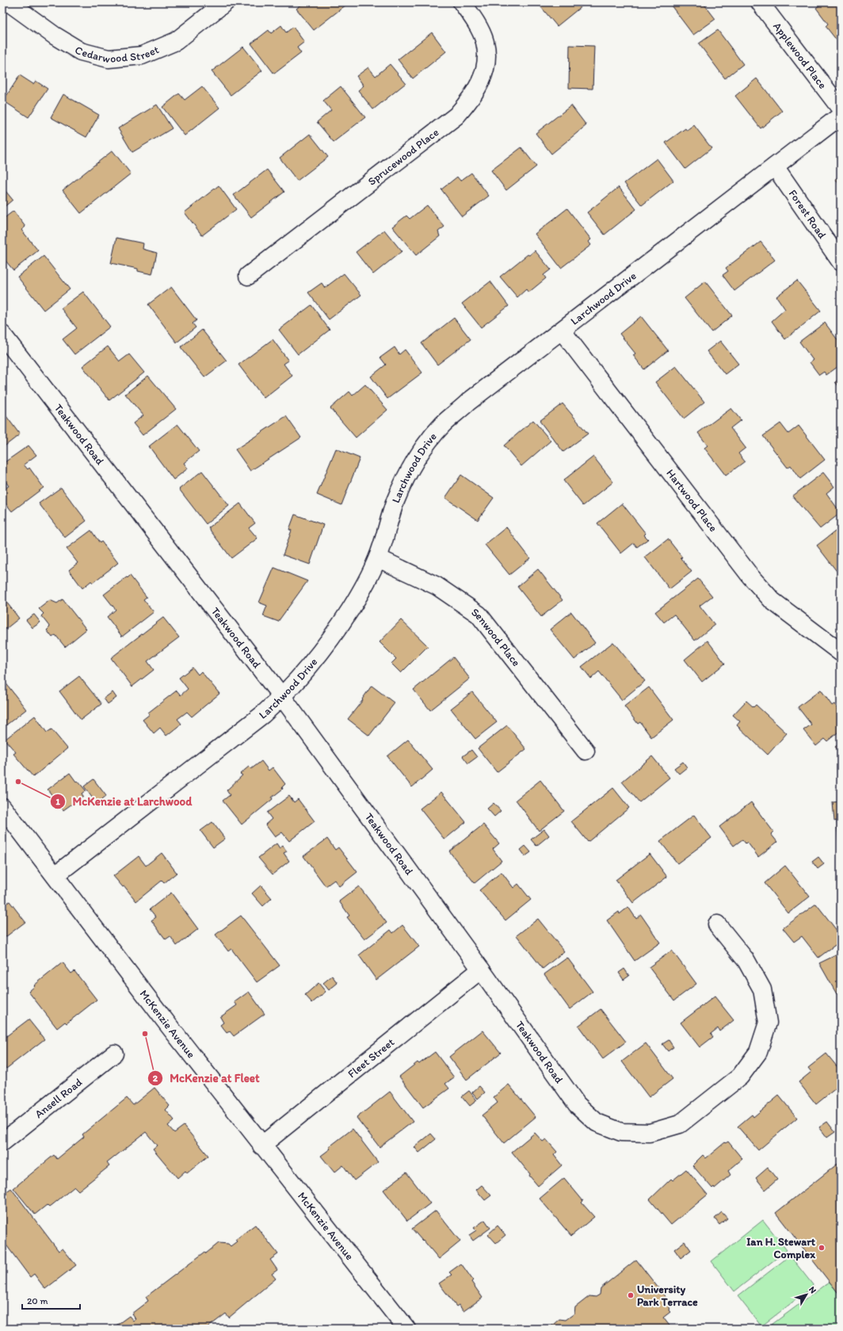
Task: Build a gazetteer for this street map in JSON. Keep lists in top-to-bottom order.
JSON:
{
  "streets": {
    "street": [
      "Cedarwood Street",
      "Applewood Place",
      "Sprucewood Place",
      "Forest Road",
      "Larchwood Drive",
      "Teakwood Road",
      "Hartwood Place",
      "Senwood Place",
      "McKenzie Avenue",
      "Fleet Street",
      "Ansell Road"
    ]
  },
  "crossings": [
    ["Forest Road", "Larchwood Drive"],
    ["Larchwood Drive", "Teakwood Road"],
    ["Larchwood Drive", "Hartwood Place"],
    ["Larchwood Drive", "Senwood Place"],
    ["Larchwood Drive", "McKenzie Avenue"],
    ["Teakwood Road", "Fleet Street"],
    ["McKenzie Avenue", "Fleet Street"]
  ],
  "places": [
    "McKenzie at Larchwood",
    "McKenzie at Fleet",
    "Ian H. Stewart Complex",
    "University Park Terrace"
  ],
  "scale_bar": "20 m",
  "north": "top right"
}
